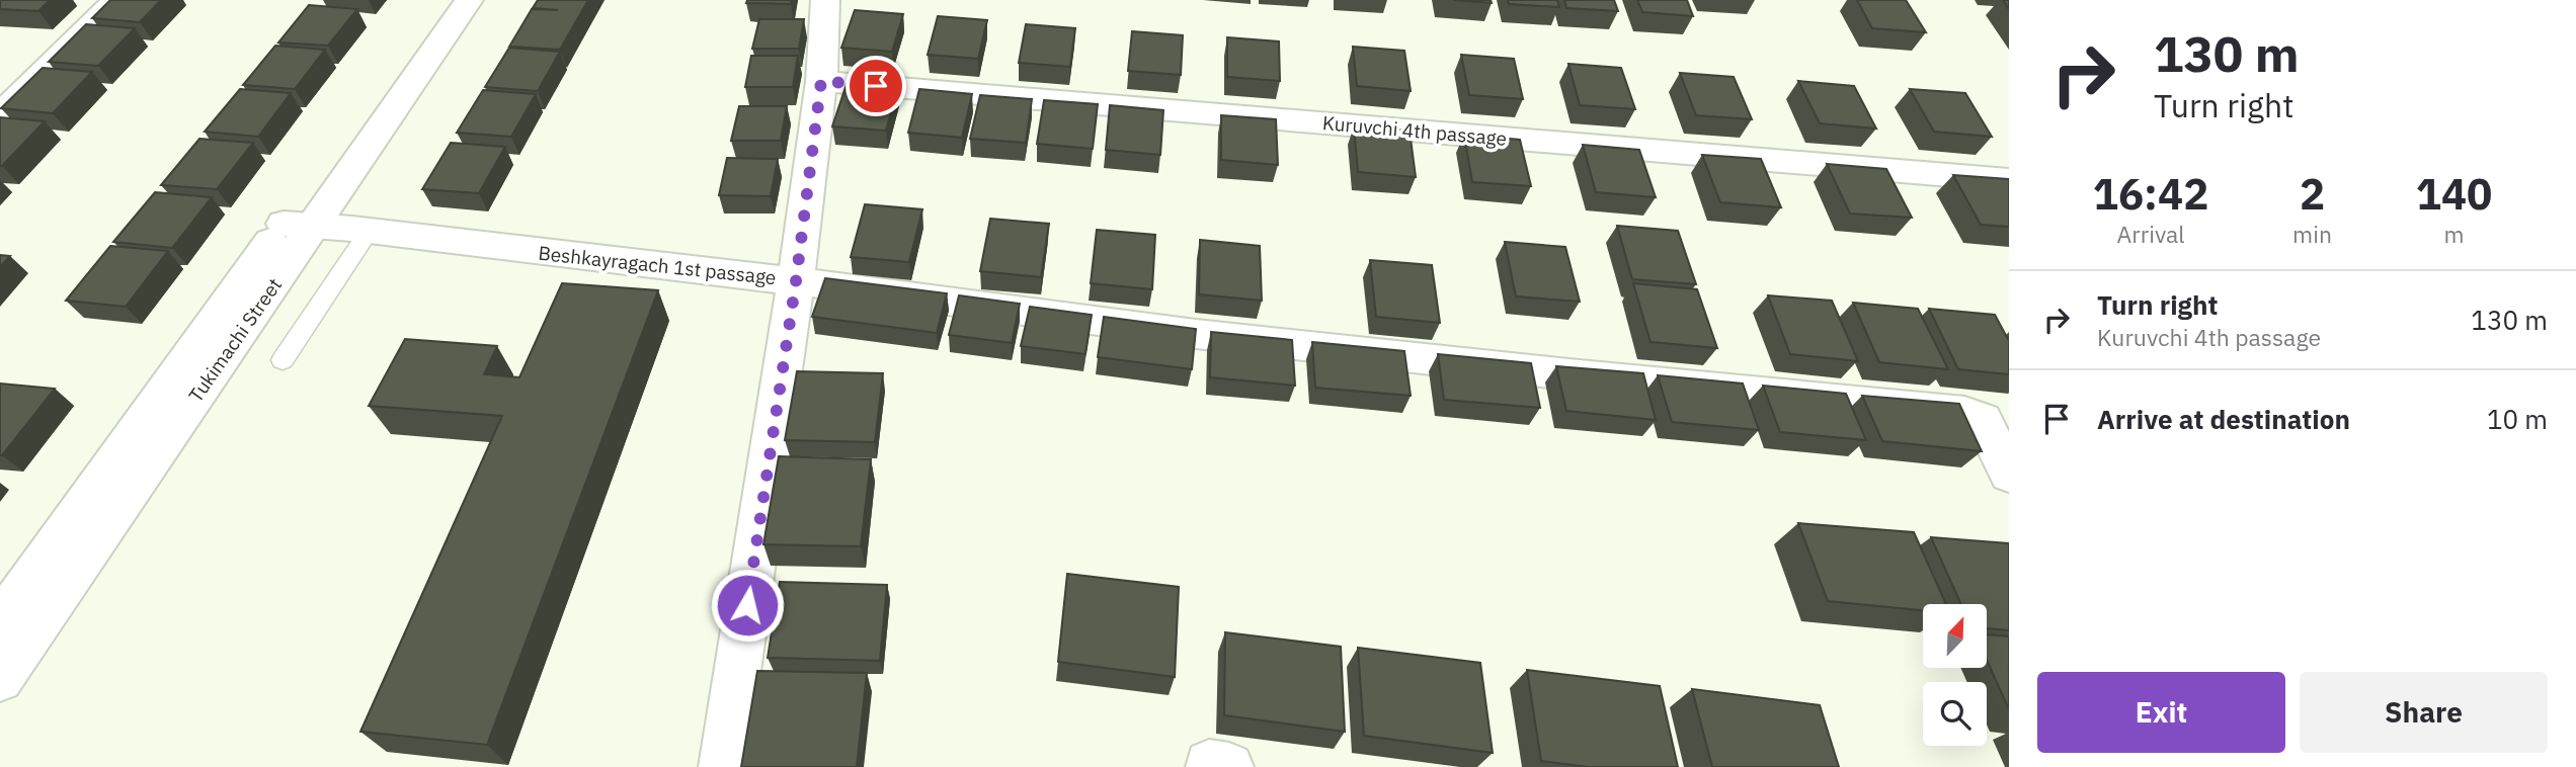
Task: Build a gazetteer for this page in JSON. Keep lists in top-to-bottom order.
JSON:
{
  "streets": {
    "street": ["Kuruvchi 4th passage", "Beshkayragach 1st passage", "Tukimachi Street"]
  },
  "crossings": [
    ["Beshkayragach 1st passage", "Tukimachi Street"]
  ],
  "north": "top right",
  "page": {
    "turn": ["130 m", "Turn right"],
    "eta": [
      "16:42",
      "Arrival",
      "2",
      "min",
      "140",
      "m"
    ],
    "list": [
      {
        "name": "Turn right",
        "note": "Kuruvchi 4th passage",
        "value": "130 m"
      },
      {
        "name": "Arrive at destination",
        "value": "10 m"
      }
    ],
    "buttons": ["Exit", "Share"]
  }
}
